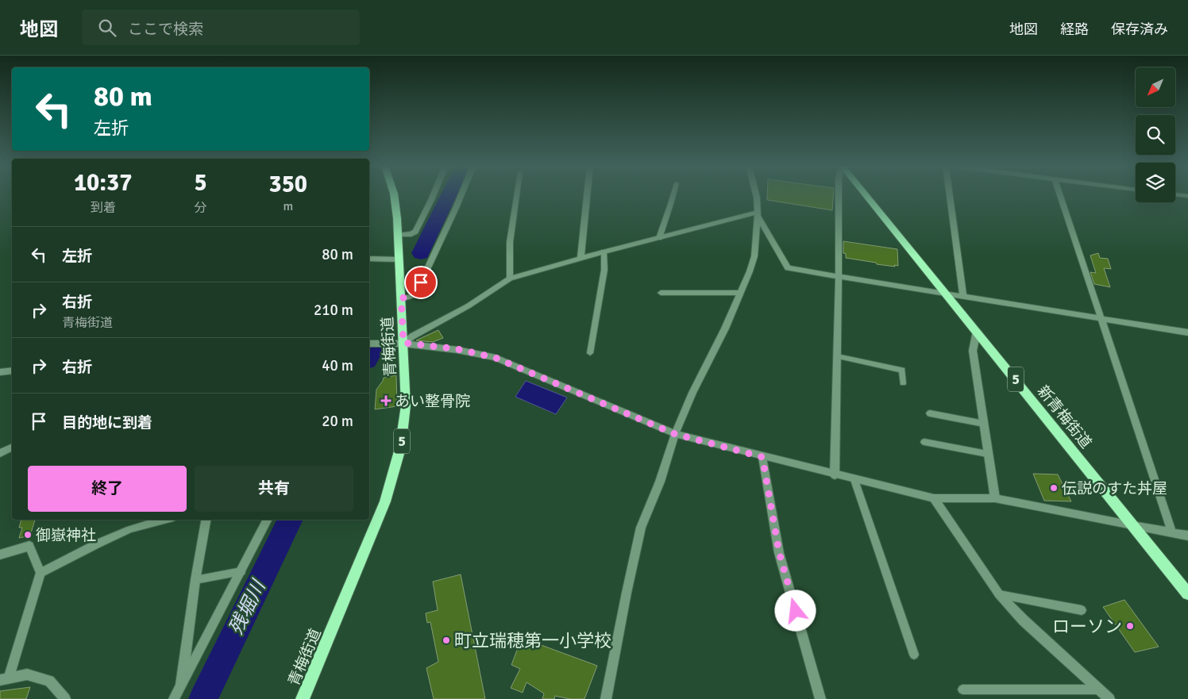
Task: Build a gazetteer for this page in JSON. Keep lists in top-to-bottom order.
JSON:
{
  "streets": {
    "main road": ["青梅街道", "5", "新青梅街道"]
  },
  "water": ["残堀川"],
  "places": {
    "health": ["あい整骨院"],
    "other": [
      "伝説のすた丼屋",
      "御嶽神社",
      "ローソン",
      "町立瑞穂第一小学校"
    ]
  },
  "north": "bottom left",
  "page": {
    "header": "地図",
    "search": "ここで検索",
    "nav": ["地図", "経路", "保存済み"],
    "turn": ["80 m", "左折"],
    "eta": [
      "10:37",
      "到着",
      "5",
      "分",
      "350",
      "m"
    ],
    "list": [
      {
        "name": "左折",
        "value": "80 m"
      },
      {
        "name": "右折",
        "note": "青梅街道",
        "value": "210 m"
      },
      {
        "name": "右折",
        "value": "40 m"
      },
      {
        "name": "目的地に到着",
        "value": "20 m"
      }
    ],
    "buttons": ["終了", "共有"]
  }
}
